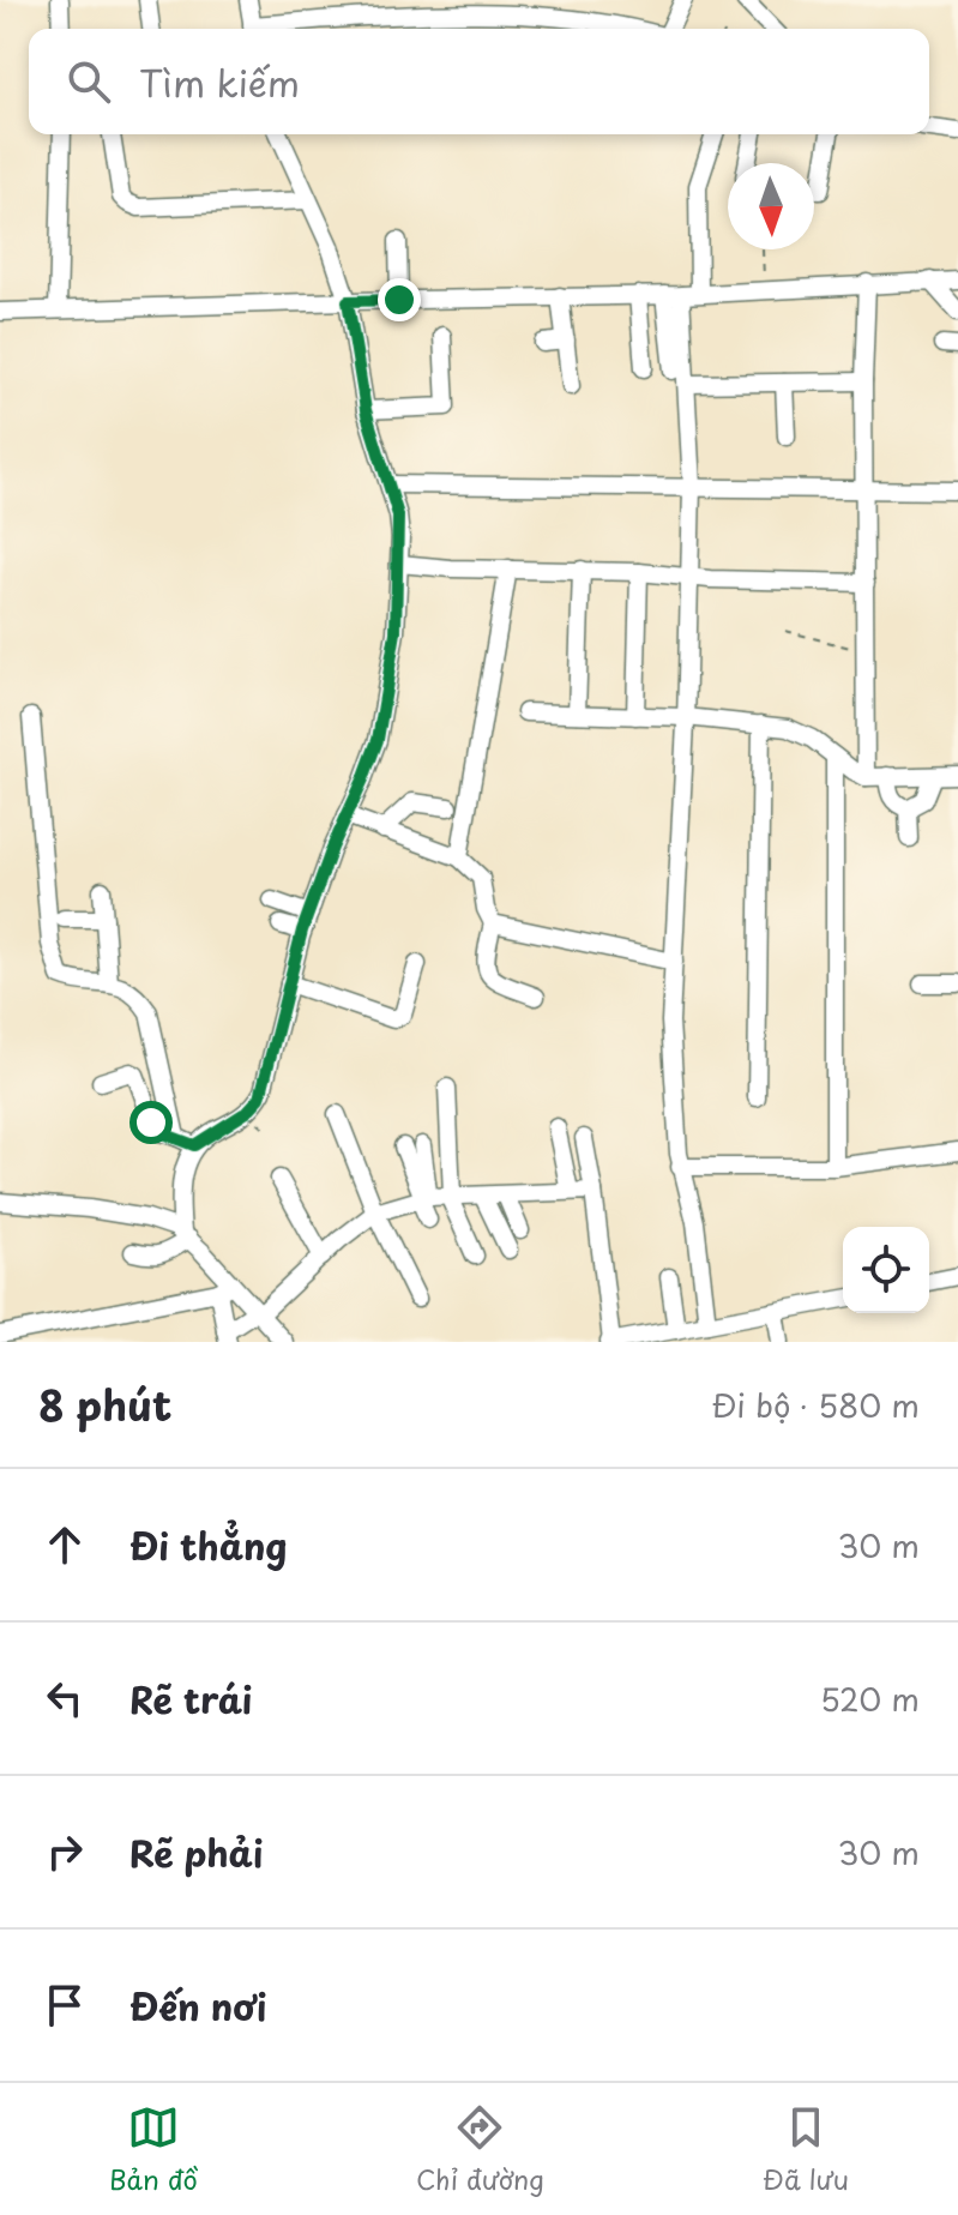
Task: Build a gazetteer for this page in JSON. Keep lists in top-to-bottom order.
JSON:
{
  "north": "bottom",
  "page": {
    "search": "Tìm kiếm",
    "heading": ["8 phút", "Đi bộ · 580 m"],
    "list": [
      ["Đi thẳng", "30 m"],
      ["Rẽ trái", "520 m"],
      ["Rẽ phải", "30 m"],
      "Đến nơi"
    ],
    "nav": ["Bản đồ", "Chỉ đường", "Đã lưu"]
  }
}
